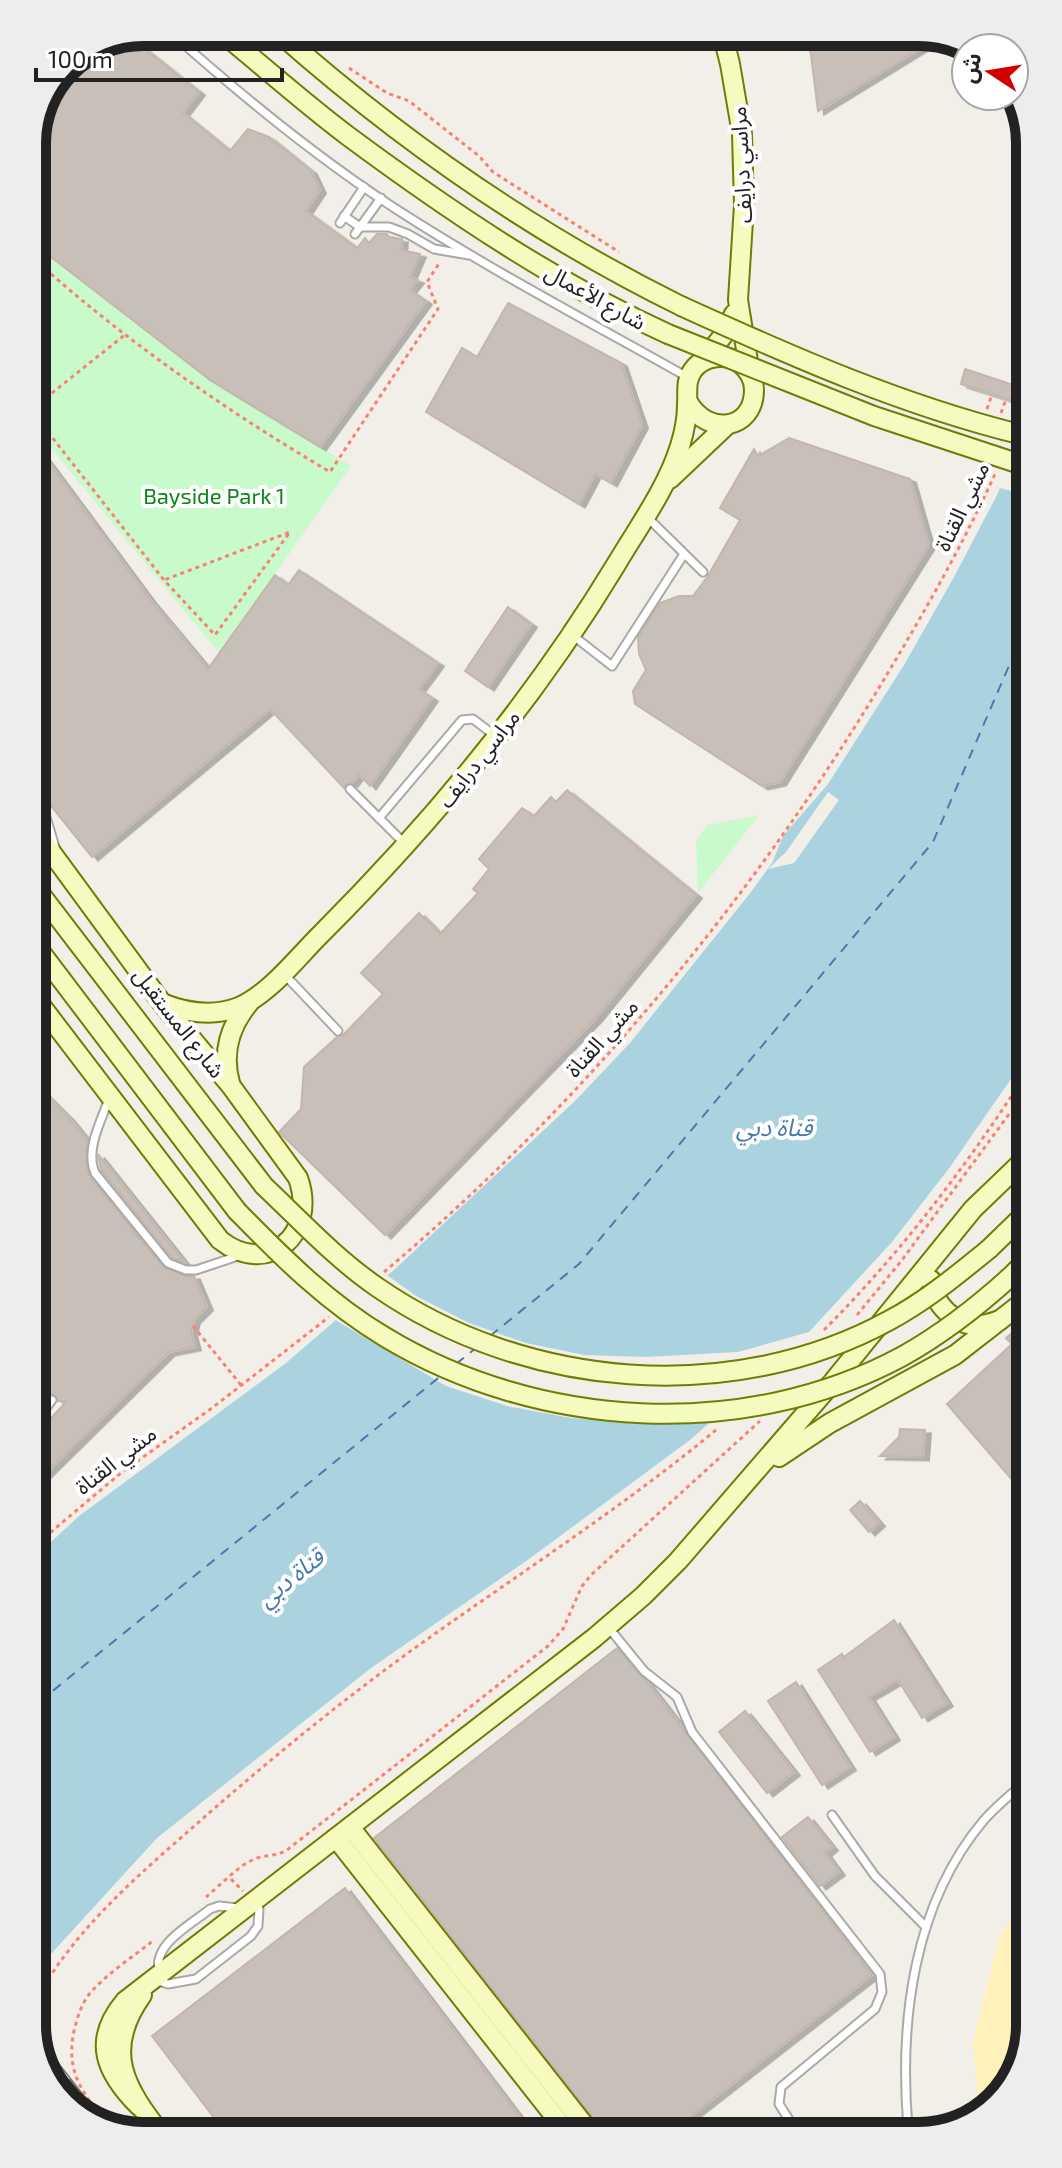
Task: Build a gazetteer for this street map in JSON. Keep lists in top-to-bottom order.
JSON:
{
  "streets": {
    "street": ["مراسي درايف", "شارع الأعمال", "شارع المستقبل"],
    "path": ["مشي القناة"]
  },
  "crossings": [
    ["مراسي درايف", "شارع المستقبل"]
  ],
  "water": ["قناة دبي"],
  "parks": ["Bayside Park 1"],
  "scale_bar": "100 m",
  "north": "left"
}
